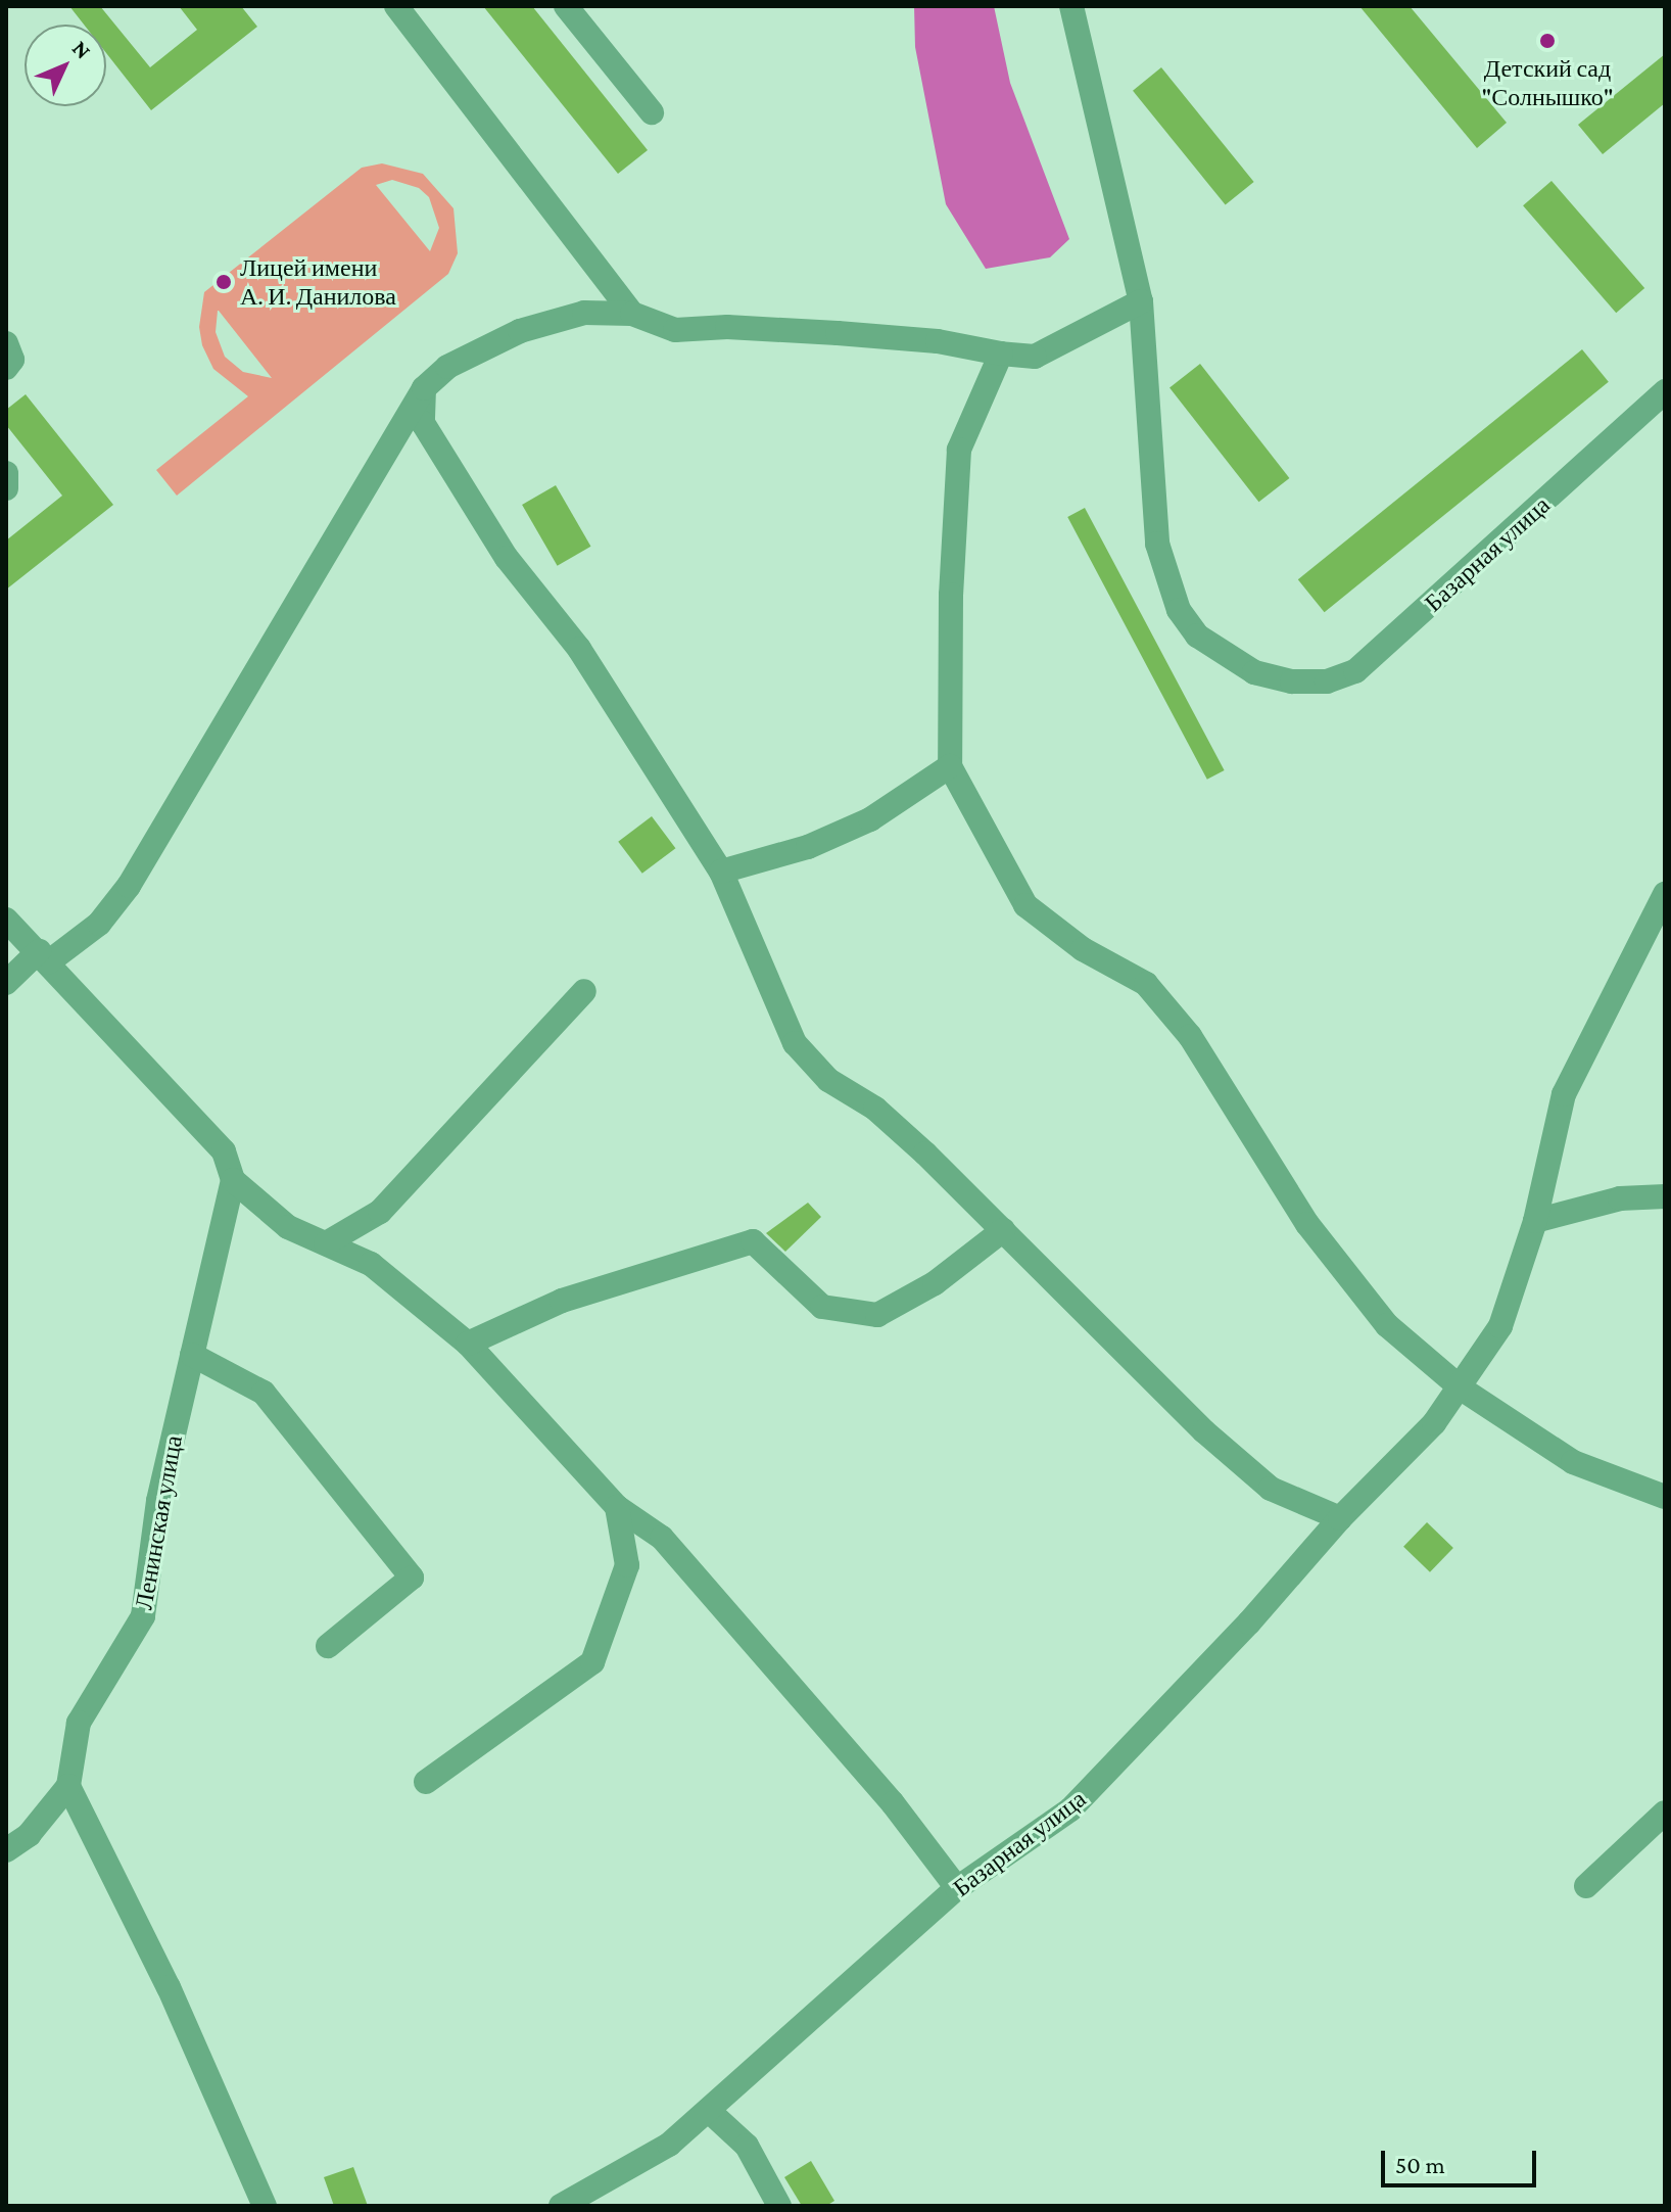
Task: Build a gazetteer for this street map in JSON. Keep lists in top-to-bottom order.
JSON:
{
  "streets": {
    "street": ["Базарная улица", "Ленинская улица"]
  },
  "places": ["Детский сад \"Солнышко\"", "Лицей имени А. И. Данилова"],
  "scale_bar": "50 m",
  "north": "top right"
}
